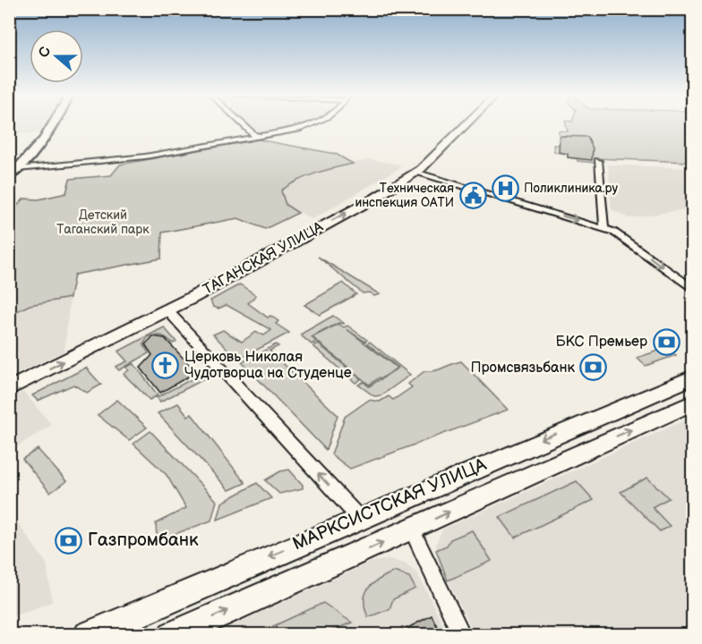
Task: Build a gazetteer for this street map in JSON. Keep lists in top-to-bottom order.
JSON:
{
  "streets": {
    "main road": ["ТАГАНСКАЯ УЛИЦА", "МАРКСИСТСКАЯ УЛИЦА"]
  },
  "one_way": ["ТАГАНСКАЯ УЛИЦА"],
  "parks": ["Детский Таганский парк"],
  "places": {
    "hospital": ["Поликлиника.ру"],
    "public building": ["Техническая инспекция ОАТИ"],
    "bank": ["БКС Премьер", "Промсвязьбанк", "Газпромбанк"],
    "church": ["Церковь Николая Чудотворца на Студенце"]
  },
  "north": "left"
}
